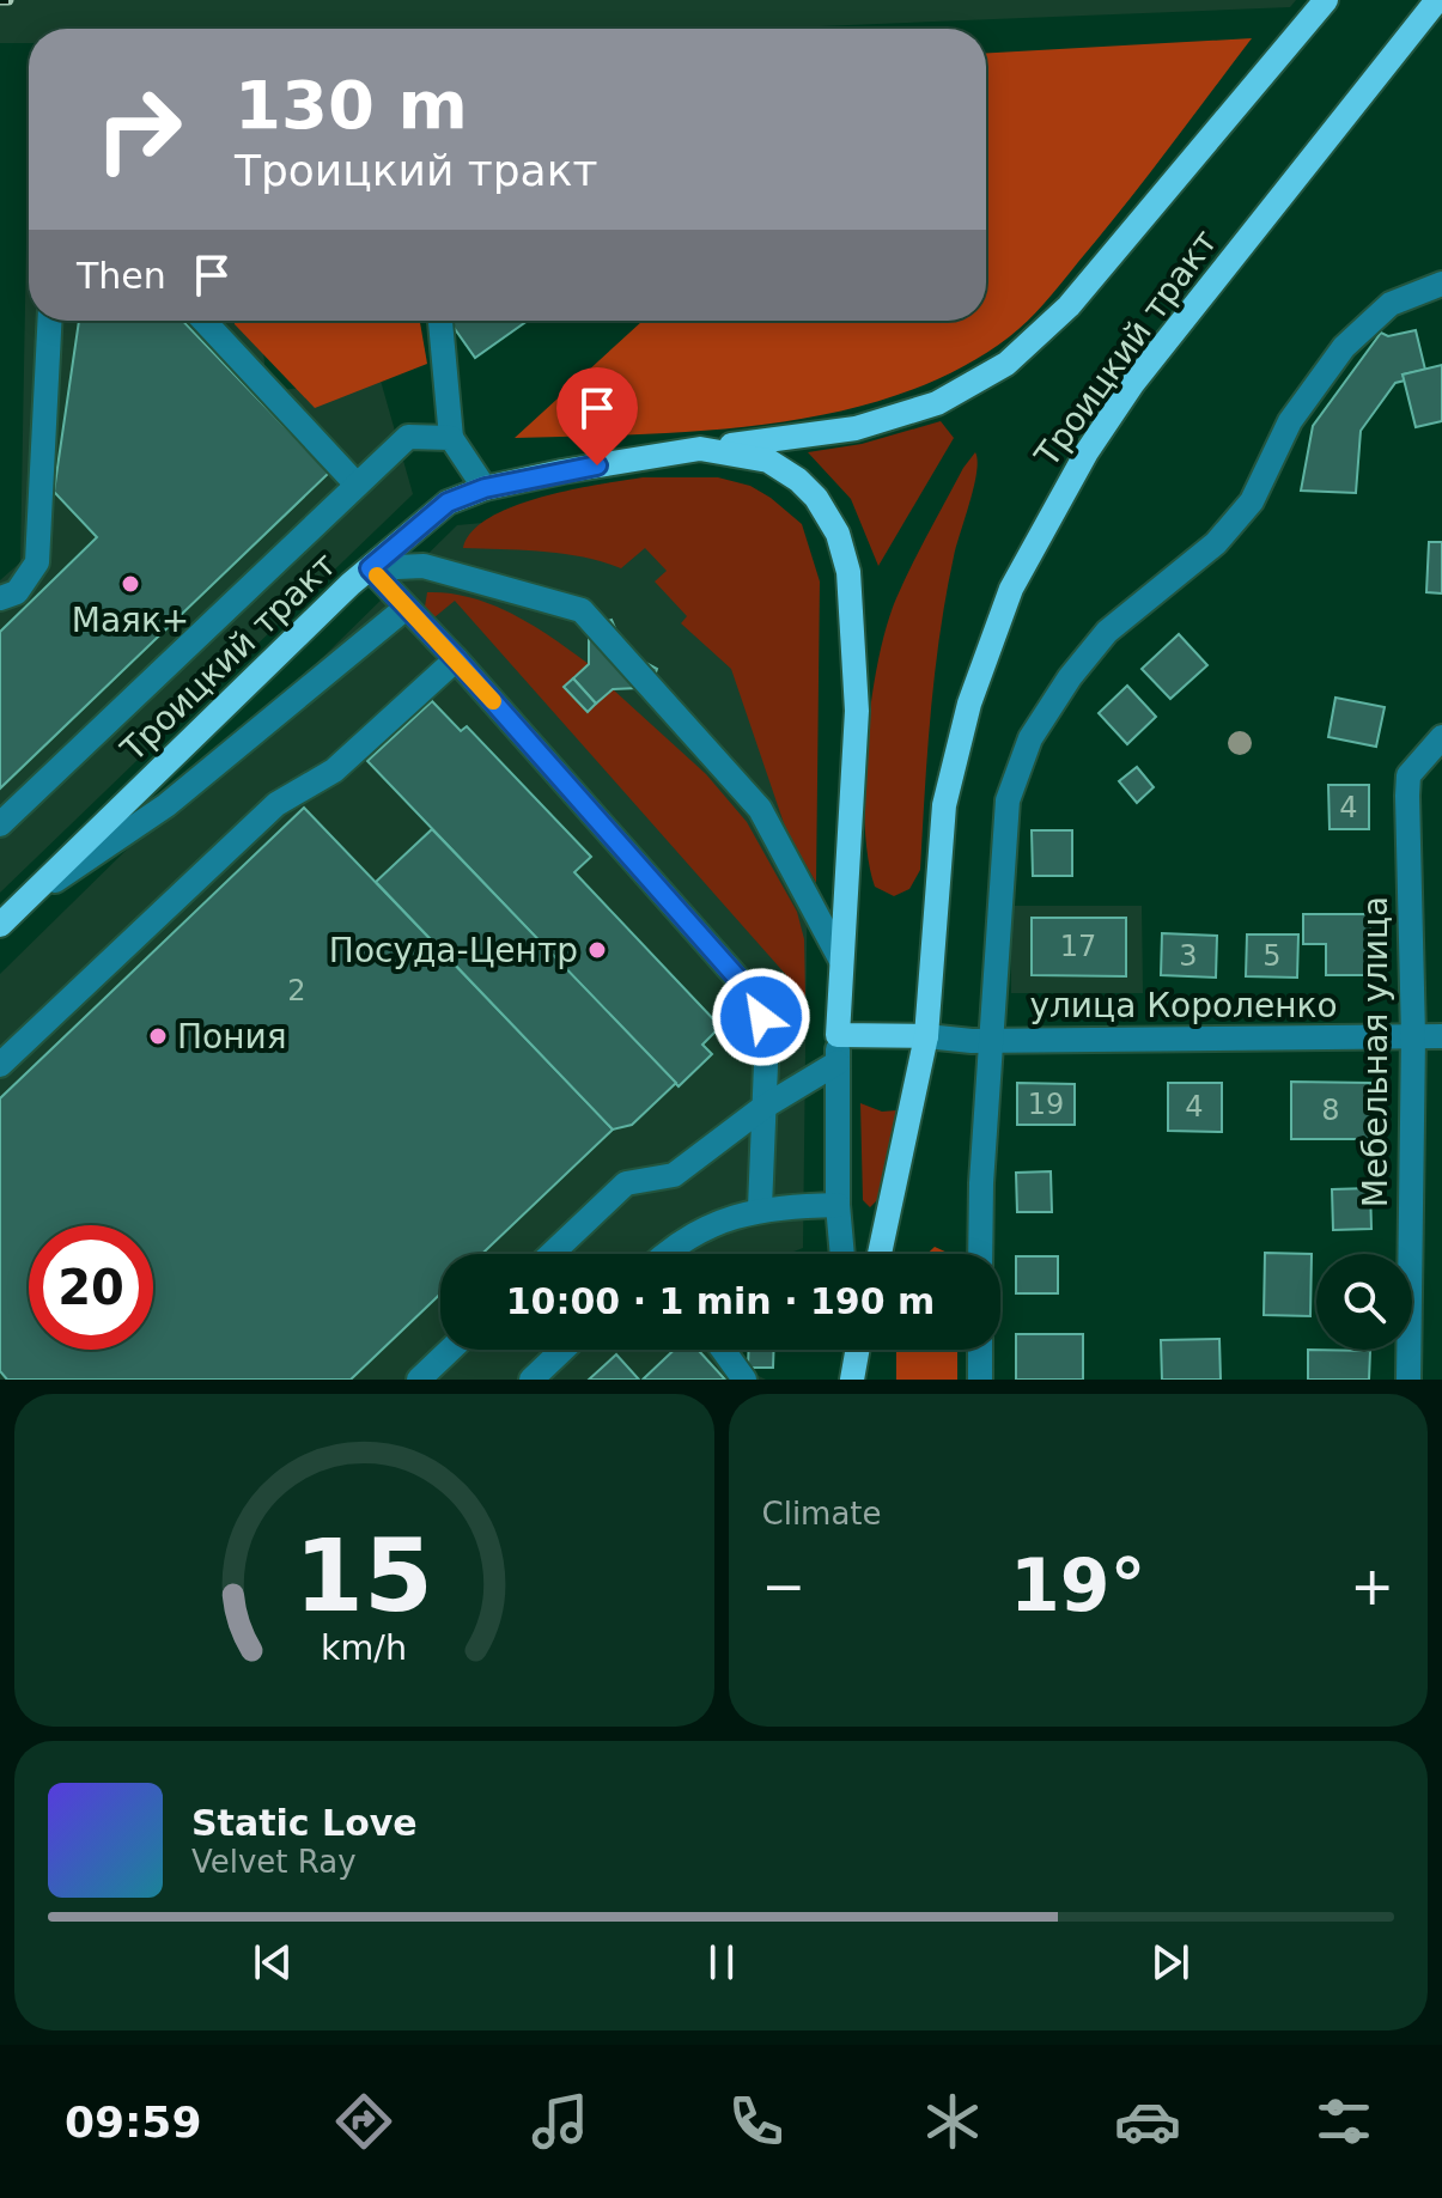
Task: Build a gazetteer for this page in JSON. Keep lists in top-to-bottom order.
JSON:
{
  "streets": {
    "main road": ["Троицкий тракт"],
    "street": ["улица Короленко", "Мебельная улица"]
  },
  "crossings": [
    ["Троицкий тракт", "улица Короленко"],
    ["улица Короленко", "Мебельная улица"]
  ],
  "places": ["Маяк+", "Посуда-Центр", "Пония"],
  "house_numbers": [
    "4",
    "17",
    "3",
    "5",
    "2",
    "19",
    "4",
    "8"
  ],
  "page": {
    "turn": ["130 m", "Троицкий тракт"],
    "then": "Then",
    "limit": "20",
    "trip": "10:00 · 1 min · 190 m",
    "tile": "Climate",
    "heat": ["−", "19°", "+"],
    "song": ["Static Love", "Velvet Ray"],
    "tabs": "09:59",
    "gauge": ["15", "km/h"]
  }
}
